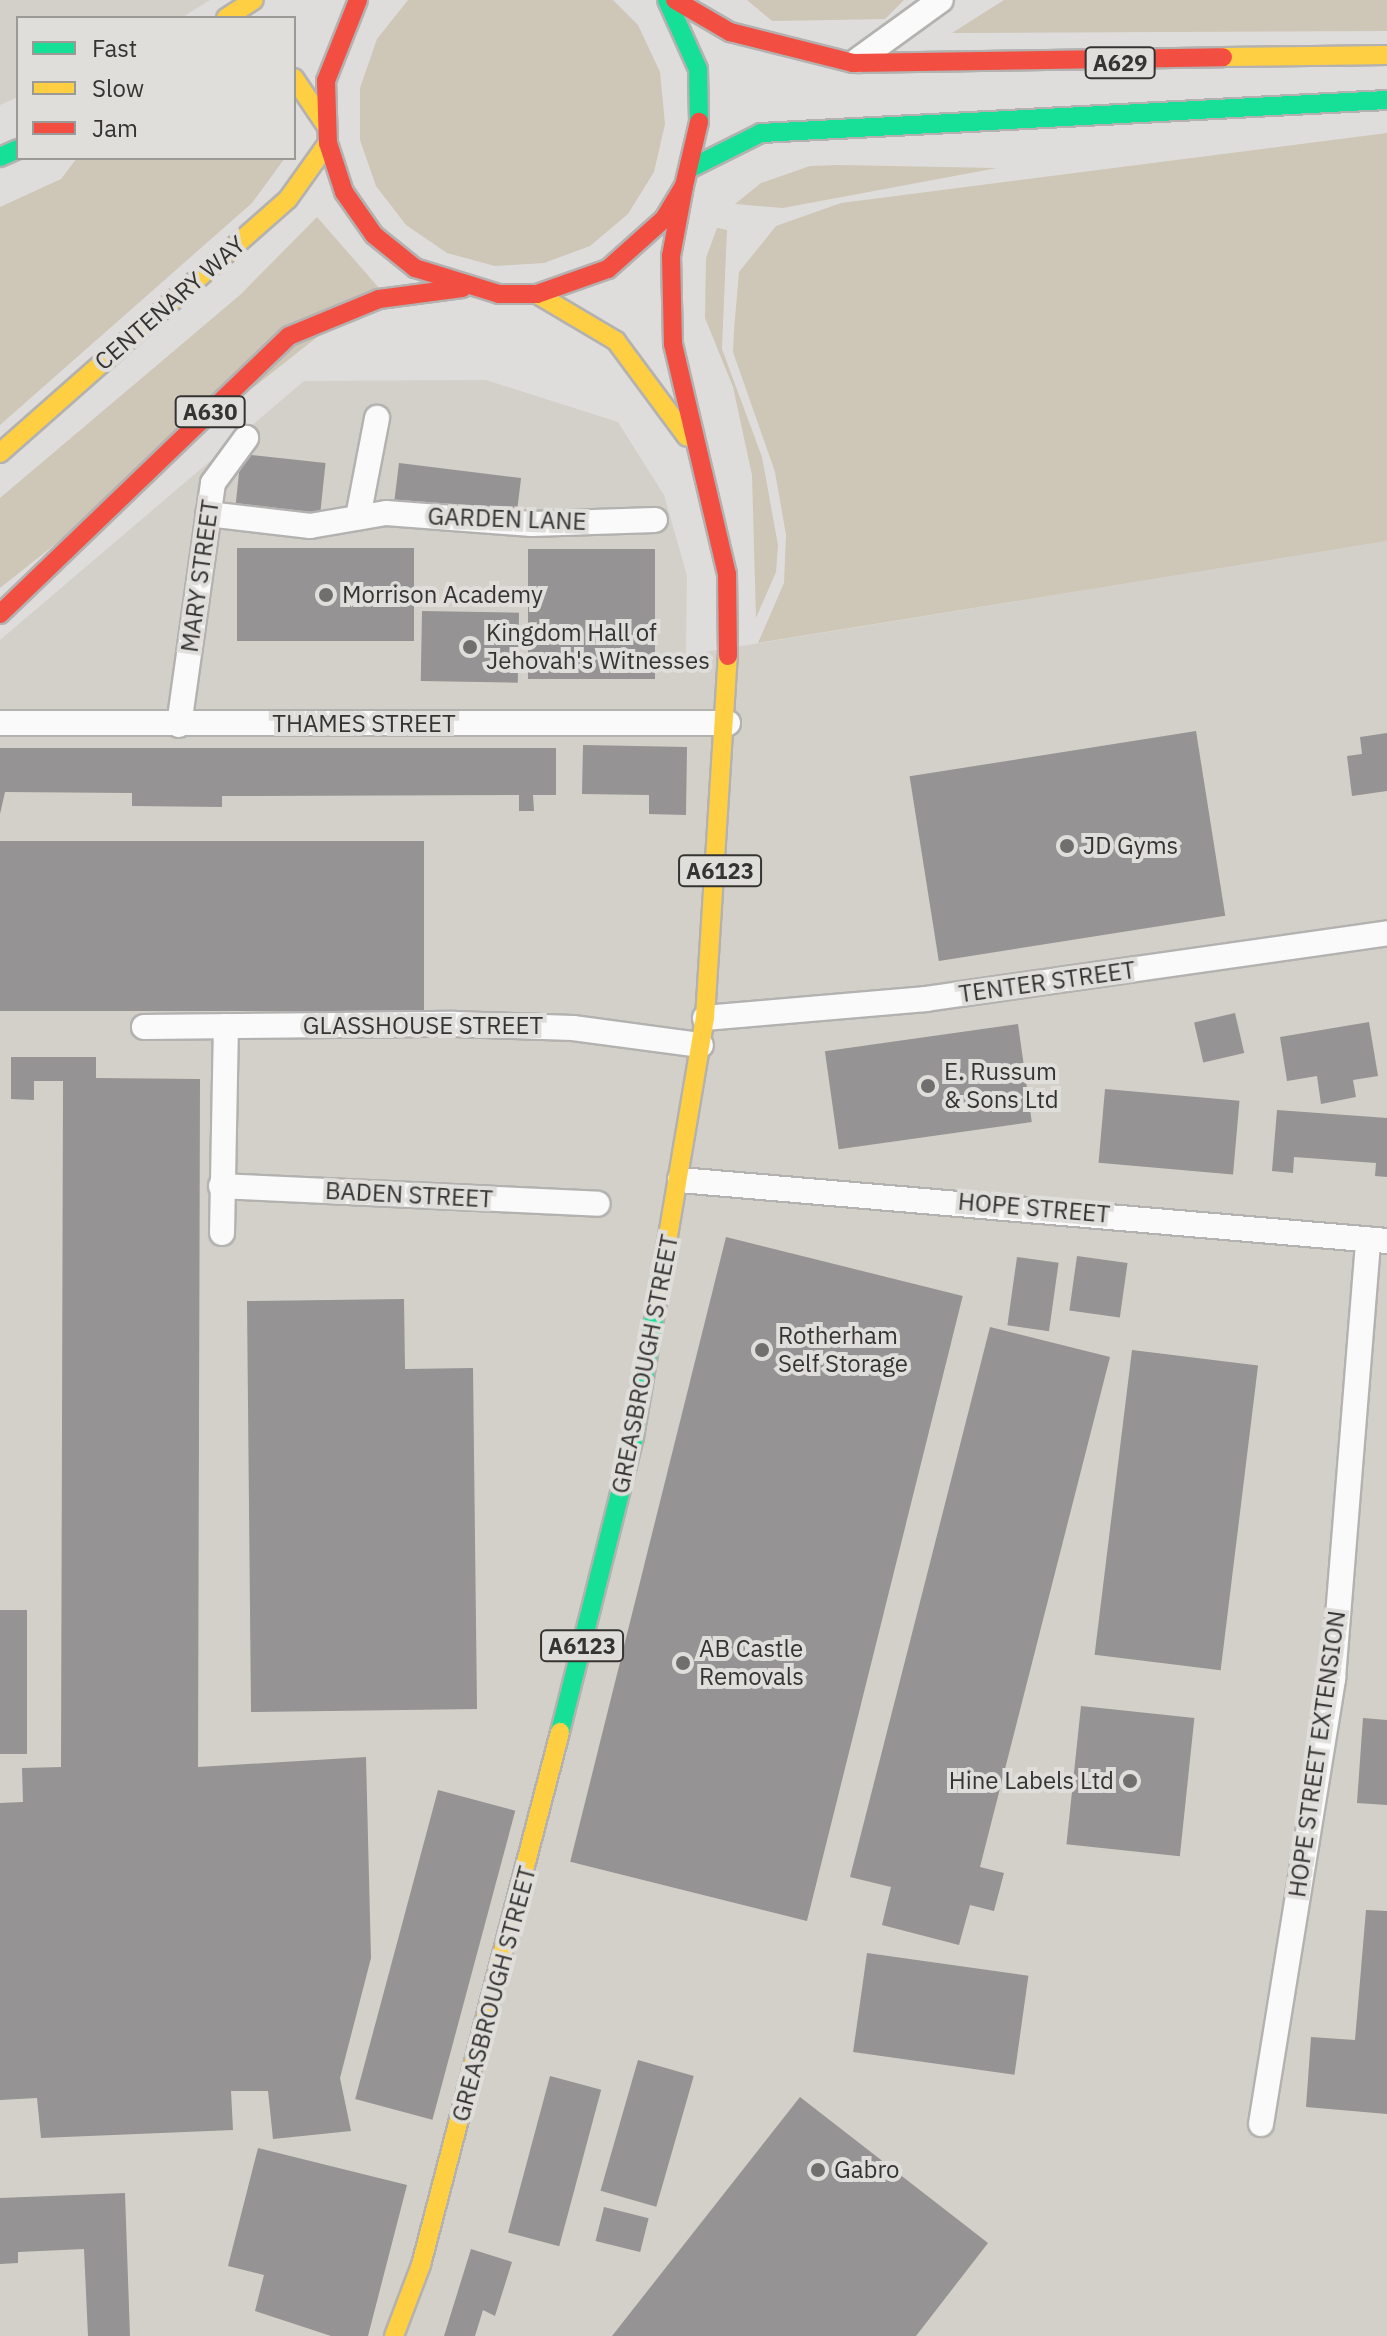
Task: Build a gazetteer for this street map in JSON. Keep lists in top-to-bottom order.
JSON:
{
  "streets": {
    "main road": [
      "A629",
      "CENTENARY WAY",
      "A630",
      "A6123",
      "GREASBROUGH STREET"
    ],
    "street": [
      "GARDEN LANE",
      "MARY STREET",
      "THAMES STREET",
      "TENTER STREET",
      "GLASSHOUSE STREET",
      "BADEN STREET",
      "HOPE STREET",
      "HOPE STREET EXTENSION"
    ]
  },
  "crossings": [
    ["A629", "A630"],
    ["CENTENARY WAY", "A630"],
    ["A630", "GREASBROUGH STREET"],
    ["GARDEN LANE", "MARY STREET"],
    ["MARY STREET", "THAMES STREET"],
    ["THAMES STREET", "GREASBROUGH STREET"],
    ["TENTER STREET", "GREASBROUGH STREET"],
    ["GLASSHOUSE STREET", "GREASBROUGH STREET"],
    ["HOPE STREET", "GREASBROUGH STREET"],
    ["HOPE STREET", "HOPE STREET EXTENSION"]
  ],
  "places": [
    "Morrison Academy",
    "Kingdom Hall of Jehovah's Witnesses",
    "JD Gyms",
    "E. Russum & Sons Ltd",
    "Rotherham Self Storage",
    "AB Castle Removals",
    "Hine Labels Ltd",
    "Gabro"
  ],
  "legend": ["Fast", "Slow", "Jam"]
}
